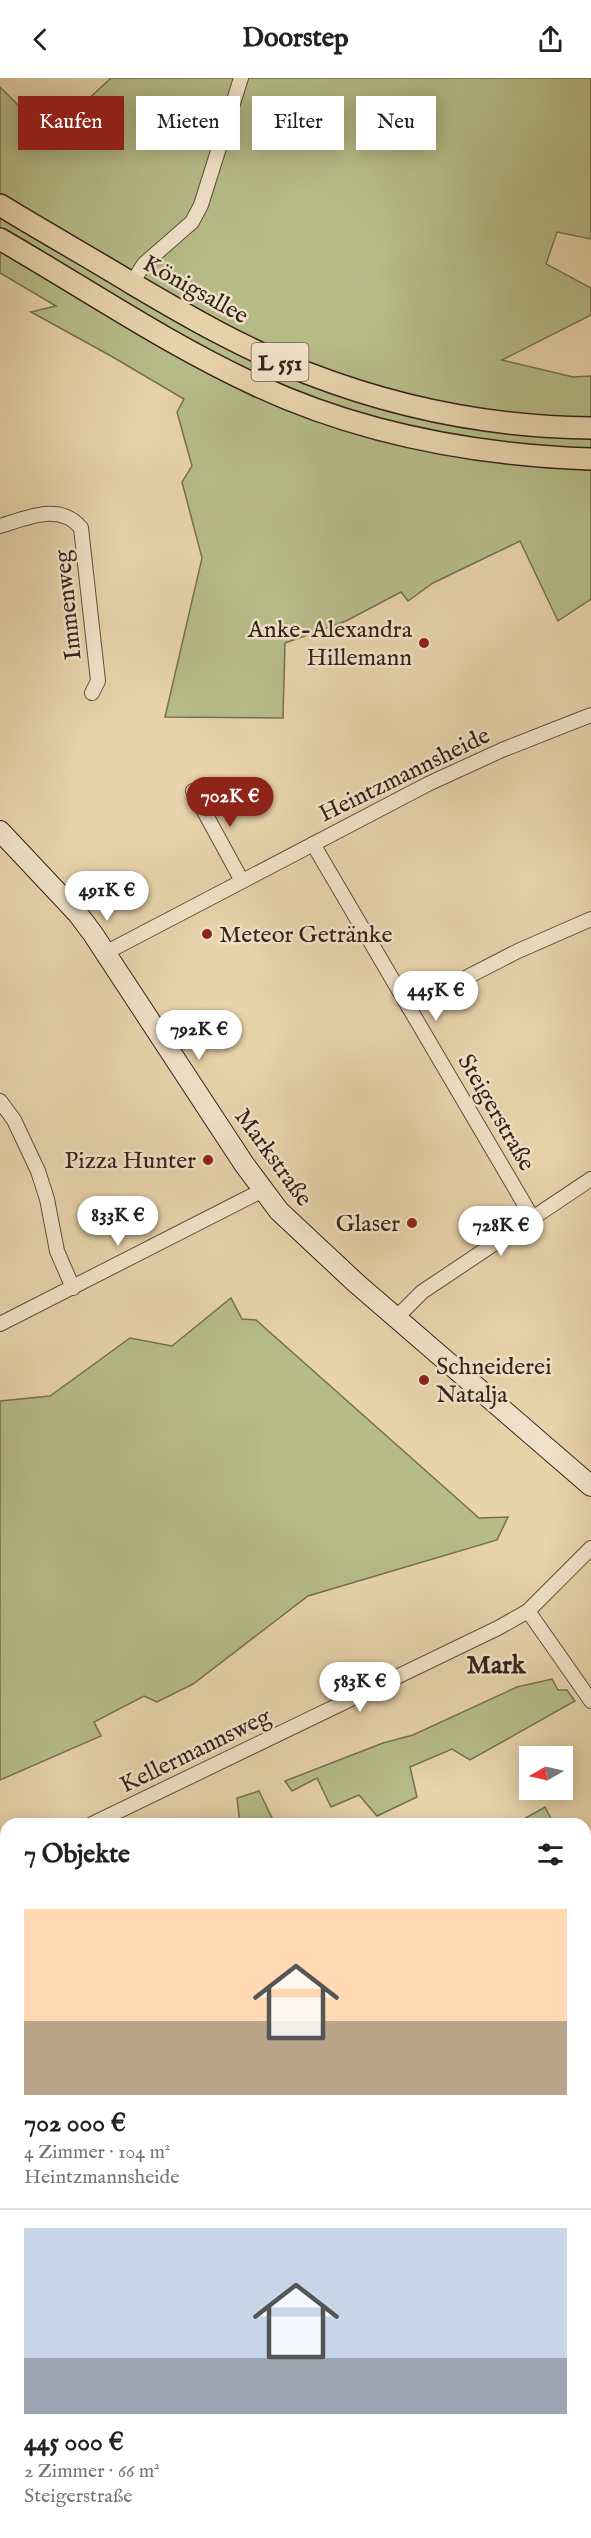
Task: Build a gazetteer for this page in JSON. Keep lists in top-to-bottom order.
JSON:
{
  "streets": {
    "main road": ["Königsallee", "L 551", "Markstraße"],
    "street": [
      "Immenweg",
      "Heintzmannsheide",
      "Steigerstraße",
      "Kellermannsweg"
    ]
  },
  "crossings": [
    ["Heintzmannsheide", "Steigerstraße"],
    ["Heintzmannsheide", "Markstraße"]
  ],
  "districts": ["Mark"],
  "places": [
    "Anke-Alexandra Hillemann",
    "Meteor Getränke",
    "Pizza Hunter",
    "Glaser",
    "Schneiderei Natalja"
  ],
  "north": "left",
  "page": {
    "header": "Doorstep",
    "chip": [
      "Kaufen",
      "Mieten",
      "Filter",
      "Neu"
    ],
    "price": [
      "702K €",
      "491K €",
      "445K €",
      "792K €",
      "833K €",
      "728K €",
      "583K €"
    ],
    "heading": "7 Objekte",
    "list": [
      {
        "name": "702 000 €",
        "note": "4 Zimmer · 104 m² · Heintzmannsheide"
      },
      {
        "name": "445 000 €",
        "note": "2 Zimmer · 66 m² · Steigerstraße"
      }
    ]
  }
}
